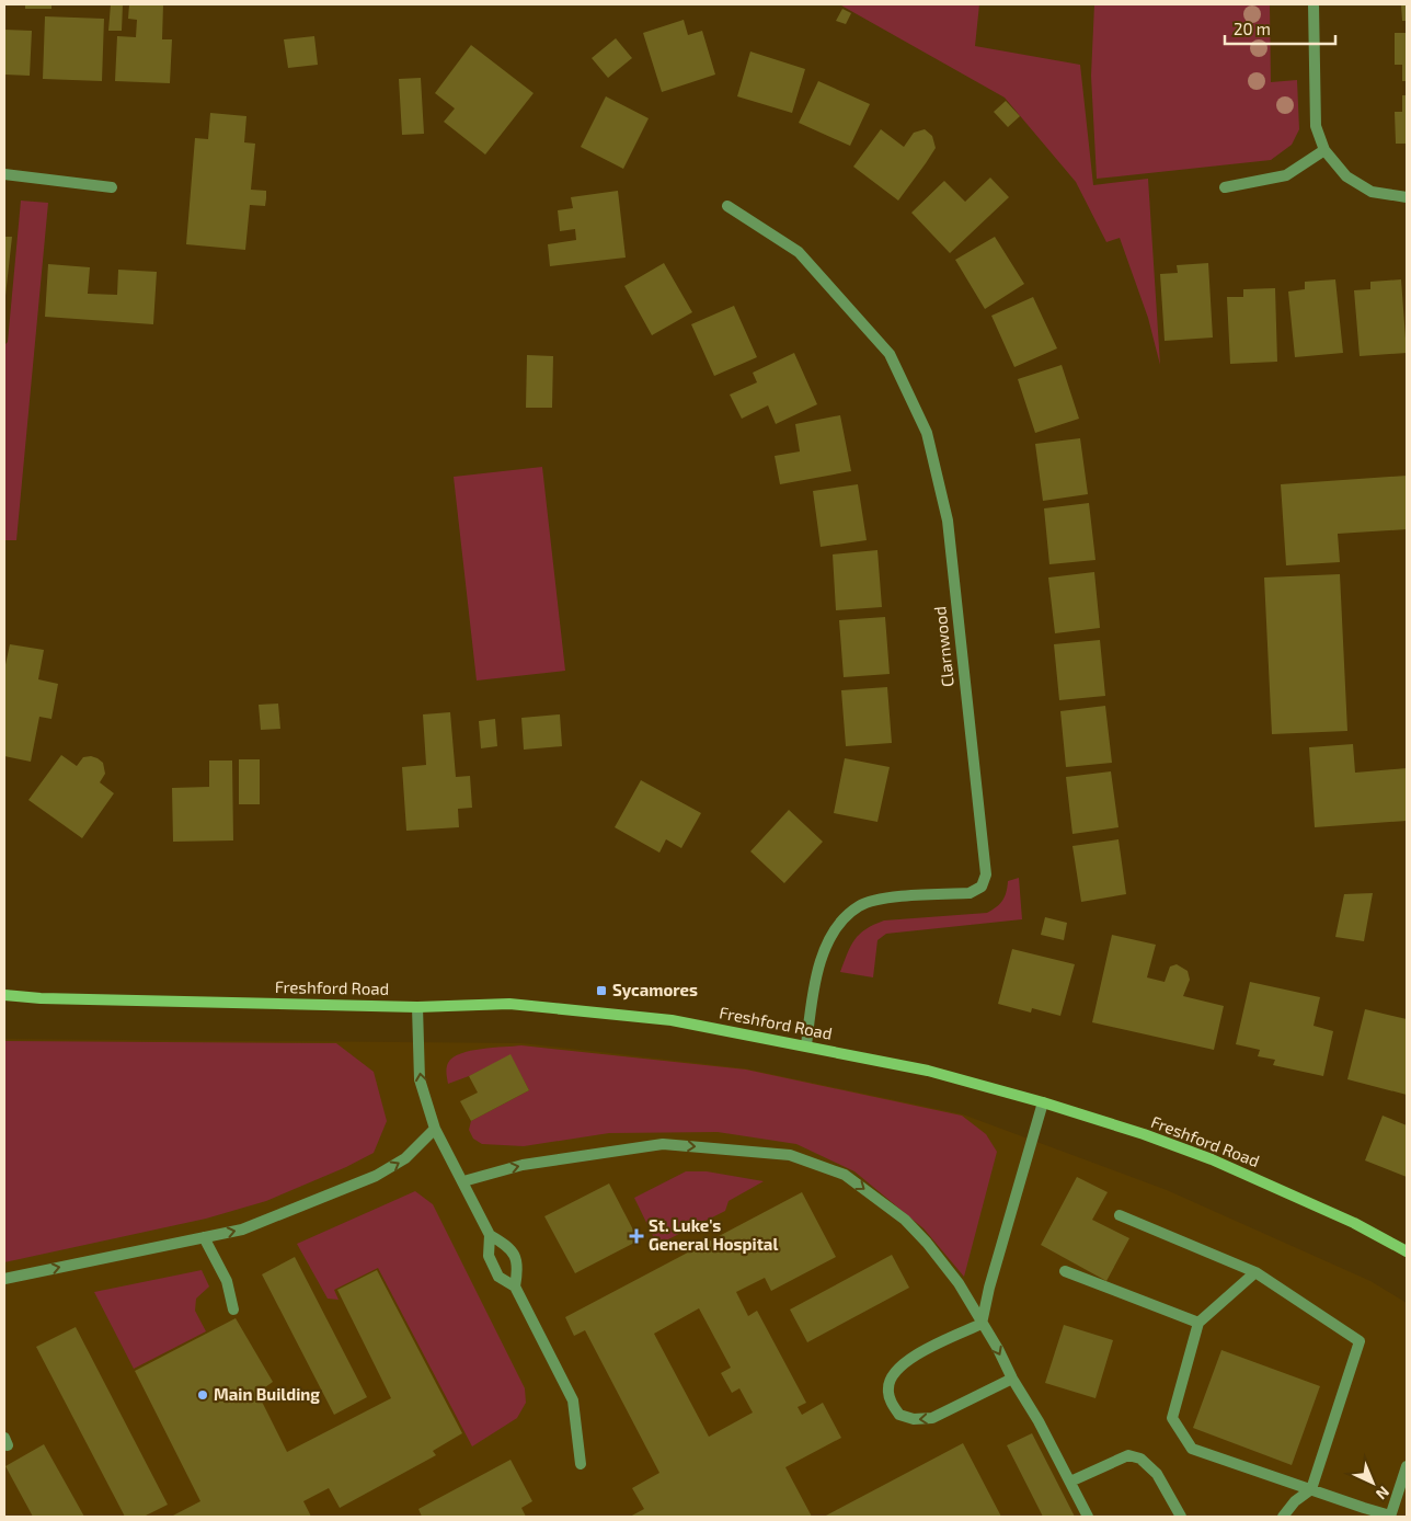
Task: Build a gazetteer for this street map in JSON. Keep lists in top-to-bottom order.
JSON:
{
  "streets": {
    "main road": ["Freshford Road"],
    "street": ["Clarnwood"]
  },
  "crossings": [
    ["Clarnwood", "Freshford Road"]
  ],
  "places": {
    "transit": ["Sycamores"],
    "health": ["St. Luke's General Hospital"],
    "other": ["Main Building"]
  },
  "scale_bar": "20 m",
  "north": "bottom right"
}
